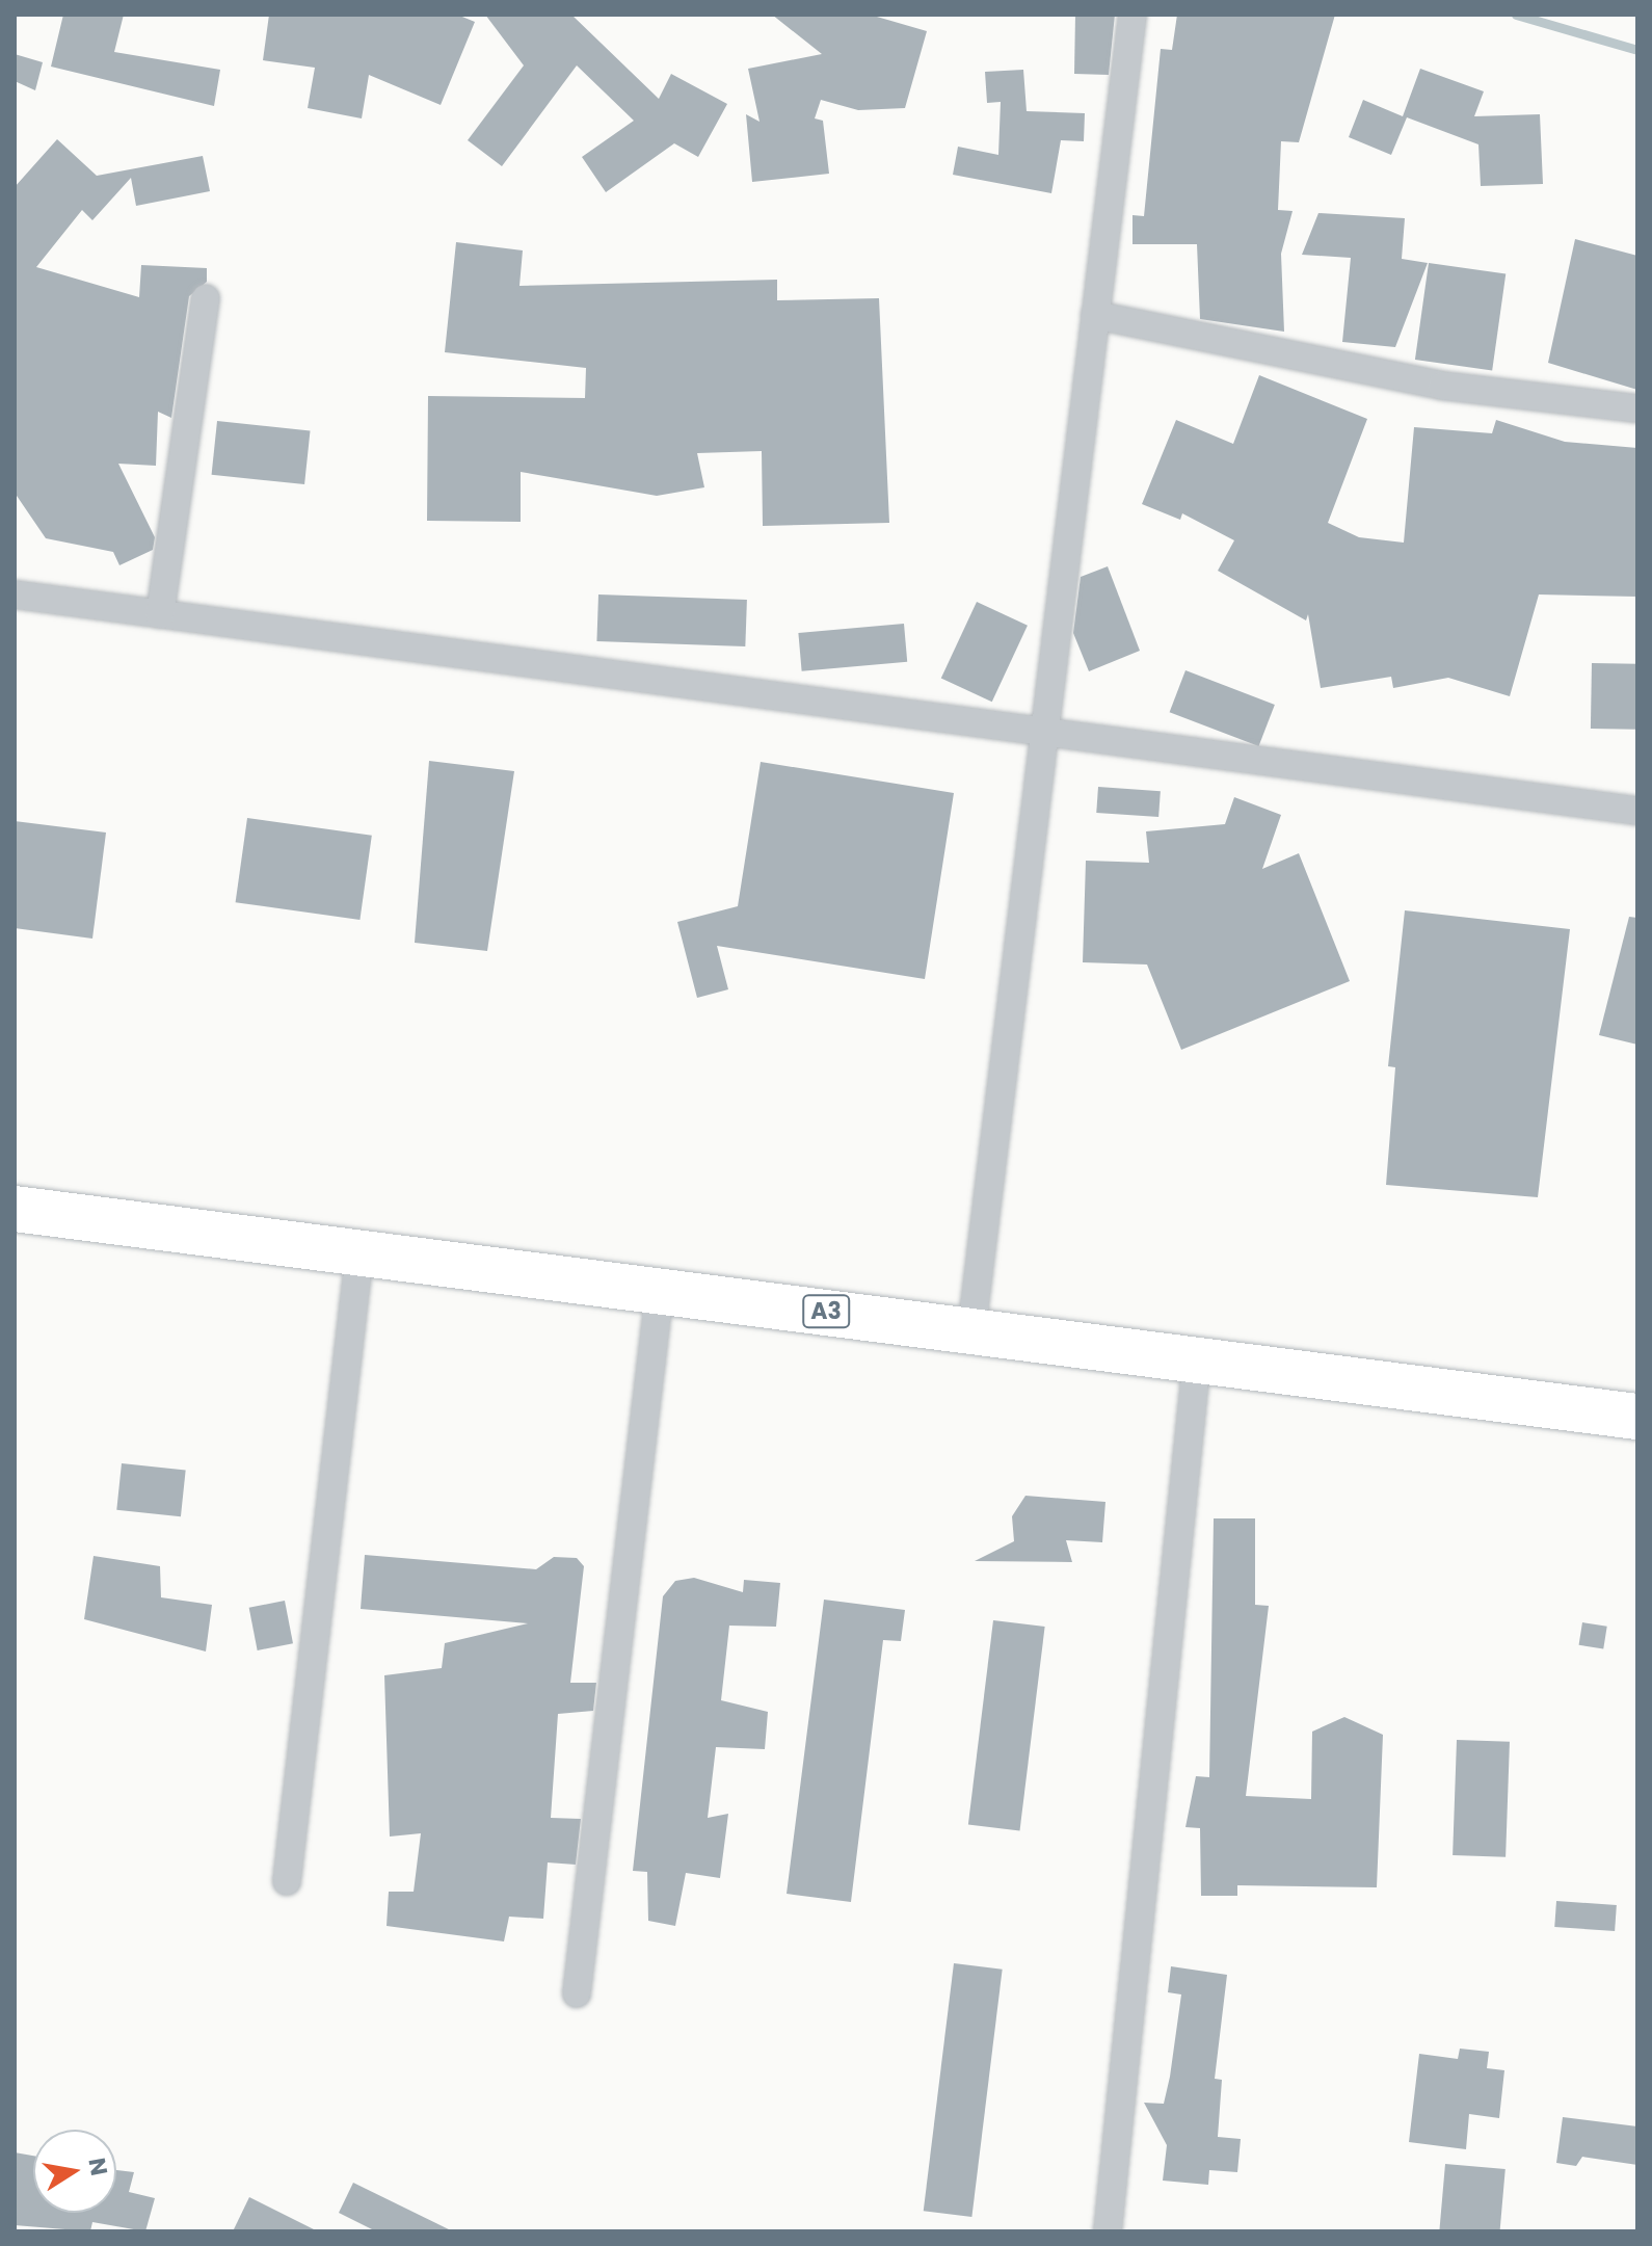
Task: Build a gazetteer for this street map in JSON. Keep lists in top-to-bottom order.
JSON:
{
  "streets": {
    "highway": ["A3"]
  },
  "north": "right"
}
